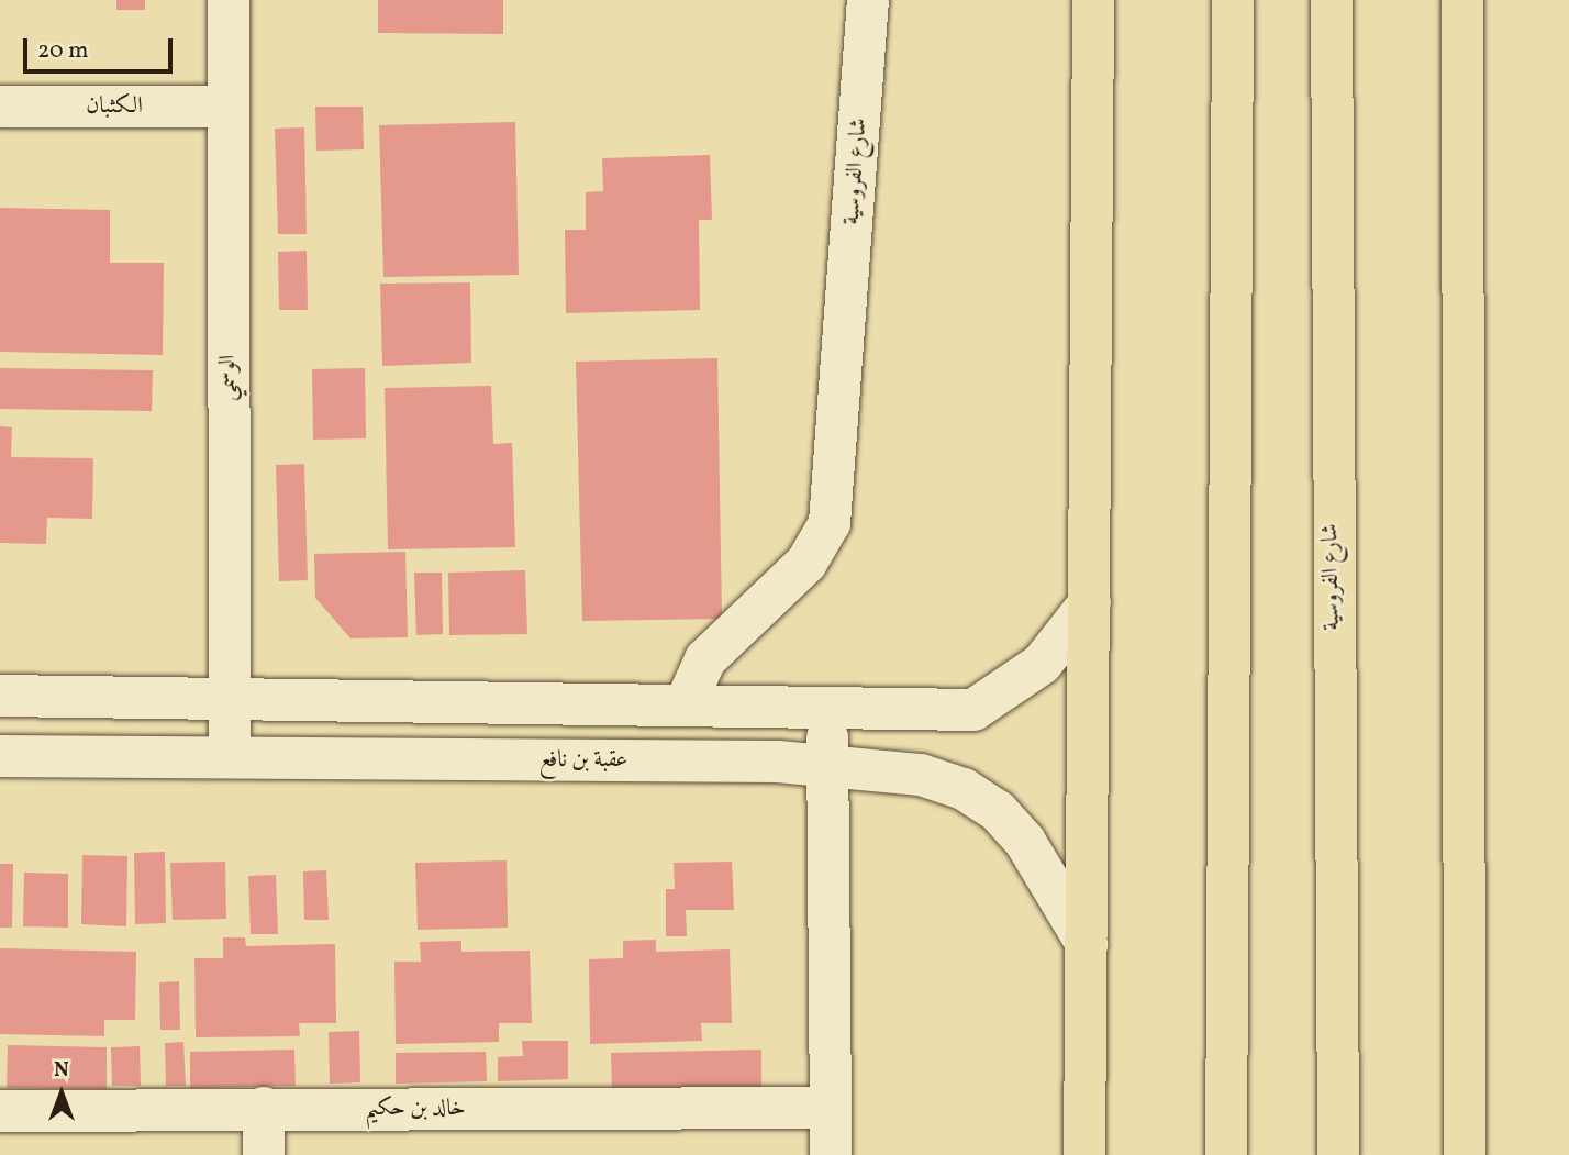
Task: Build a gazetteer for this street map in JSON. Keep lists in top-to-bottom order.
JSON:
{
  "streets": {
    "main road": ["شارع الفروسية"],
    "street": [
      "الكثبان",
      "الوسمي",
      "عقبة بن نافع",
      "خالد بن حكيم"
    ]
  },
  "crossings": [
    ["الكثبان", "الوسمي"],
    ["الوسمي", "عقبة بن نافع"]
  ],
  "scale_bar": "20 m",
  "north": "top"
}
